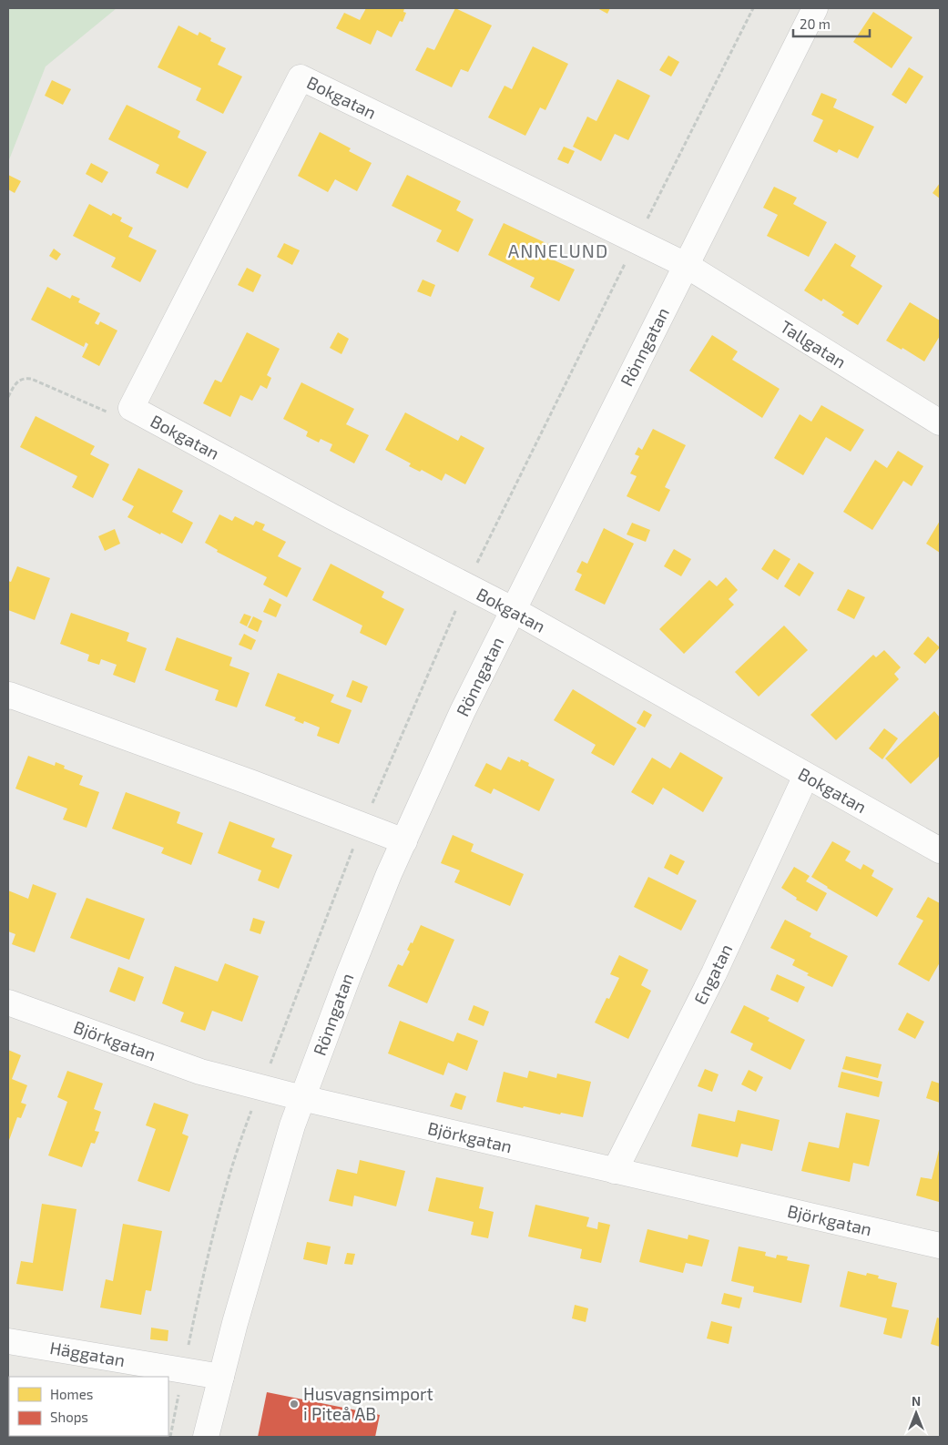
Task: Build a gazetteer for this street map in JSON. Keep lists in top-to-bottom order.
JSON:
{
  "streets": {
    "street": [
      "Bokgatan",
      "Tallgatan",
      "Rönngatan",
      "Engatan",
      "Björkgatan",
      "Häggatan"
    ]
  },
  "crossings": [
    ["Bokgatan", "Tallgatan"],
    ["Bokgatan", "Rönngatan"],
    ["Bokgatan", "Engatan"],
    ["Tallgatan", "Rönngatan"],
    ["Rönngatan", "Björkgatan"],
    ["Rönngatan", "Häggatan"],
    ["Engatan", "Björkgatan"]
  ],
  "districts": ["ANNELUND"],
  "places": ["Husvagnsimport i Piteå AB"],
  "legend": ["Homes", "Shops"],
  "scale_bar": "20 m",
  "north": "top"
}
